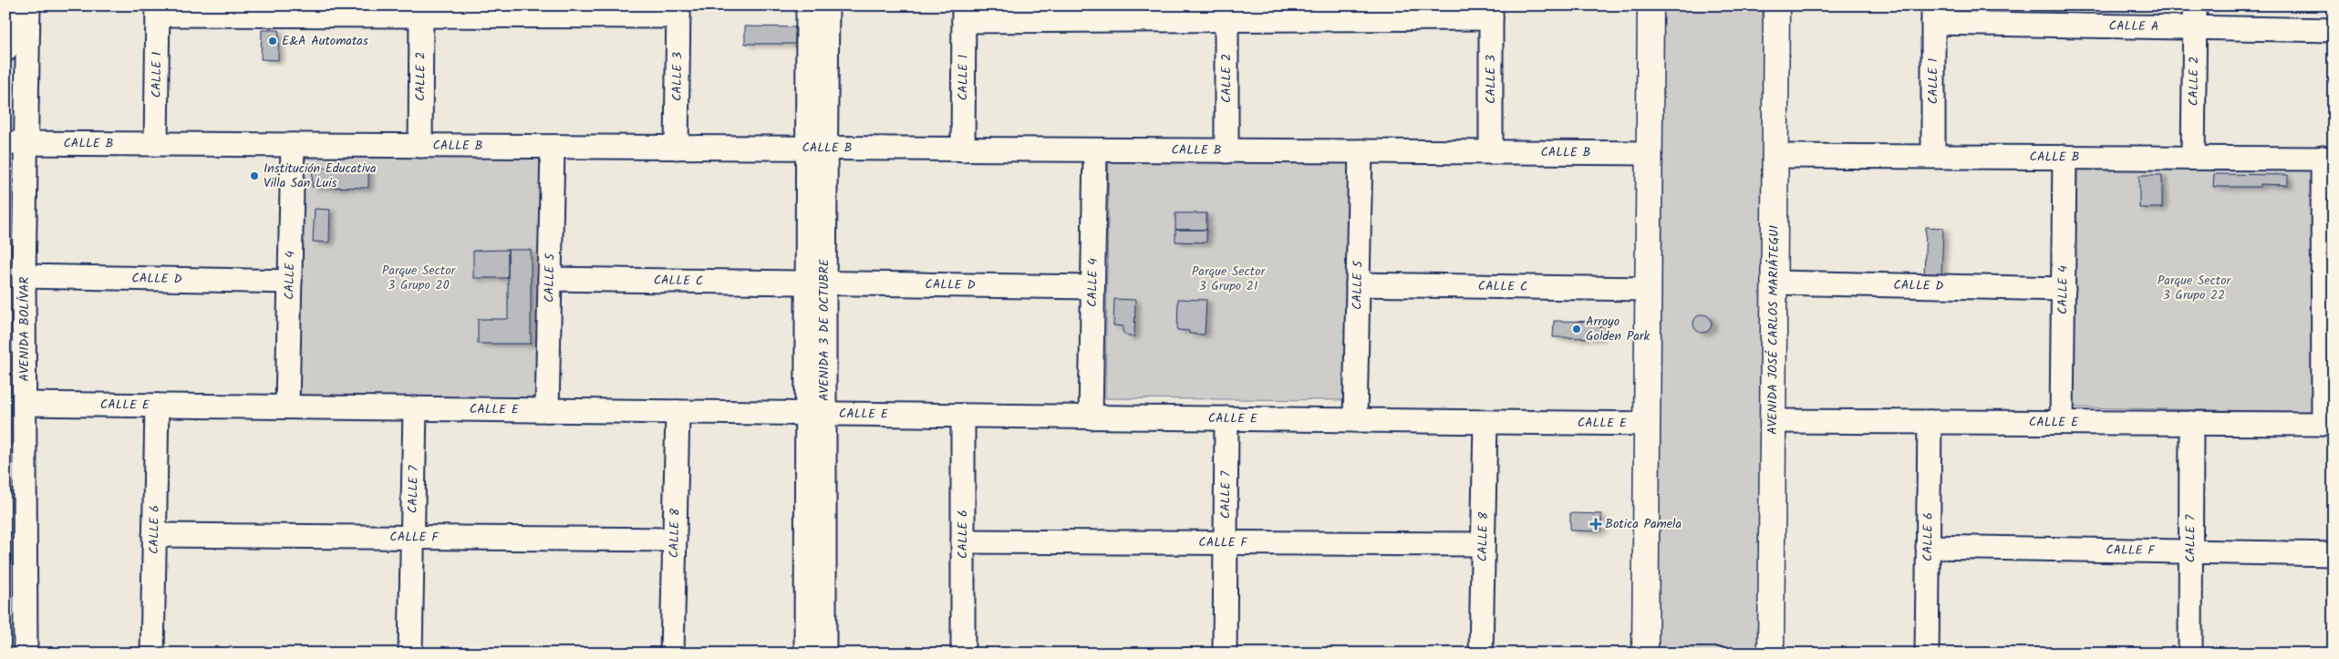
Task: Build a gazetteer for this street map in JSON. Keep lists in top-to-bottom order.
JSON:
{
  "streets": {
    "main road": ["AVENIDA JOSÉ CARLOS MARIÁTEGUI"],
    "street": [
      "CALLE A",
      "CALLE 1",
      "CALLE 2",
      "CALLE 3",
      "CALLE B",
      "CALLE 4",
      "CALLE D",
      "CALLE 5",
      "CALLE C",
      "AVENIDA BOLÍVAR",
      "AVENIDA 3 DE OCTUBRE",
      "CALLE E",
      "CALLE 7",
      "CALLE 6",
      "CALLE 8",
      "CALLE F"
    ]
  },
  "crossings": [
    ["CALLE A", "CALLE 1"],
    ["CALLE A", "CALLE 2"],
    ["CALLE 1", "CALLE B"],
    ["CALLE 2", "CALLE B"],
    ["CALLE 3", "CALLE B"],
    ["CALLE B", "CALLE 4"],
    ["CALLE B", "CALLE 5"],
    ["CALLE B", "AVENIDA BOLÍVAR"],
    ["CALLE B", "AVENIDA 3 DE OCTUBRE"],
    ["CALLE B", "AVENIDA JOSÉ CARLOS MARIÁTEGUI"],
    ["CALLE 4", "CALLE D"],
    ["CALLE 4", "CALLE E"],
    ["CALLE D", "CALLE C"],
    ["CALLE D", "AVENIDA BOLÍVAR"],
    ["CALLE D", "AVENIDA 3 DE OCTUBRE"],
    ["CALLE D", "AVENIDA JOSÉ CARLOS MARIÁTEGUI"],
    ["CALLE 5", "CALLE C"],
    ["CALLE 5", "CALLE E"],
    ["CALLE C", "AVENIDA 3 DE OCTUBRE"],
    ["AVENIDA BOLÍVAR", "CALLE E"],
    ["AVENIDA 3 DE OCTUBRE", "CALLE E"],
    ["AVENIDA JOSÉ CARLOS MARIÁTEGUI", "CALLE E"],
    ["CALLE E", "CALLE 7"],
    ["CALLE E", "CALLE 6"],
    ["CALLE E", "CALLE 8"],
    ["CALLE 7", "CALLE F"],
    ["CALLE 6", "CALLE F"],
    ["CALLE 8", "CALLE F"]
  ],
  "parks": ["Parque Sector 3 Grupo 20", "Parque Sector 3 Grupo 21", "Parque Sector 3 Grupo 22"],
  "places": {
    "other": ["E&A Automatas", "Institución Educativa Villa San Luis", "Arroyo Golden Park"],
    "health": ["Botica Pamela"]
  }
}
